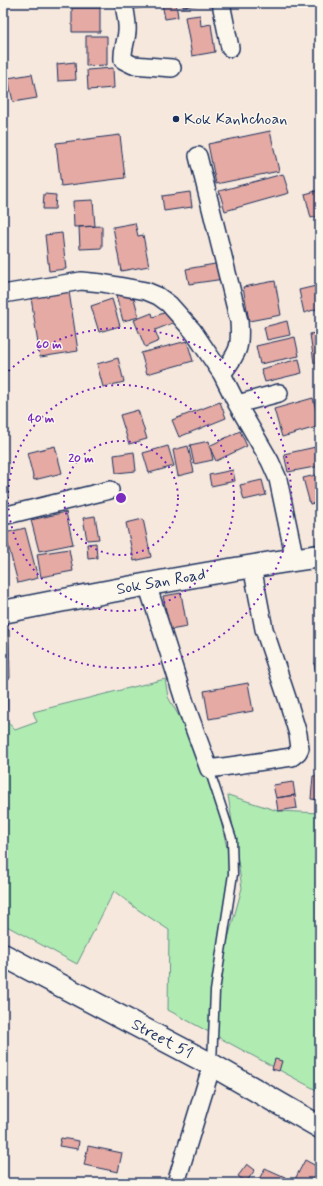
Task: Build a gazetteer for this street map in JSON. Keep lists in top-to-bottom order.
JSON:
{
  "streets": {
    "main road": ["Sok San Road", "Street 51"]
  },
  "places": ["Kok Kanhchoan"],
  "rings": ["60 m", "40 m", "20 m"]
}
